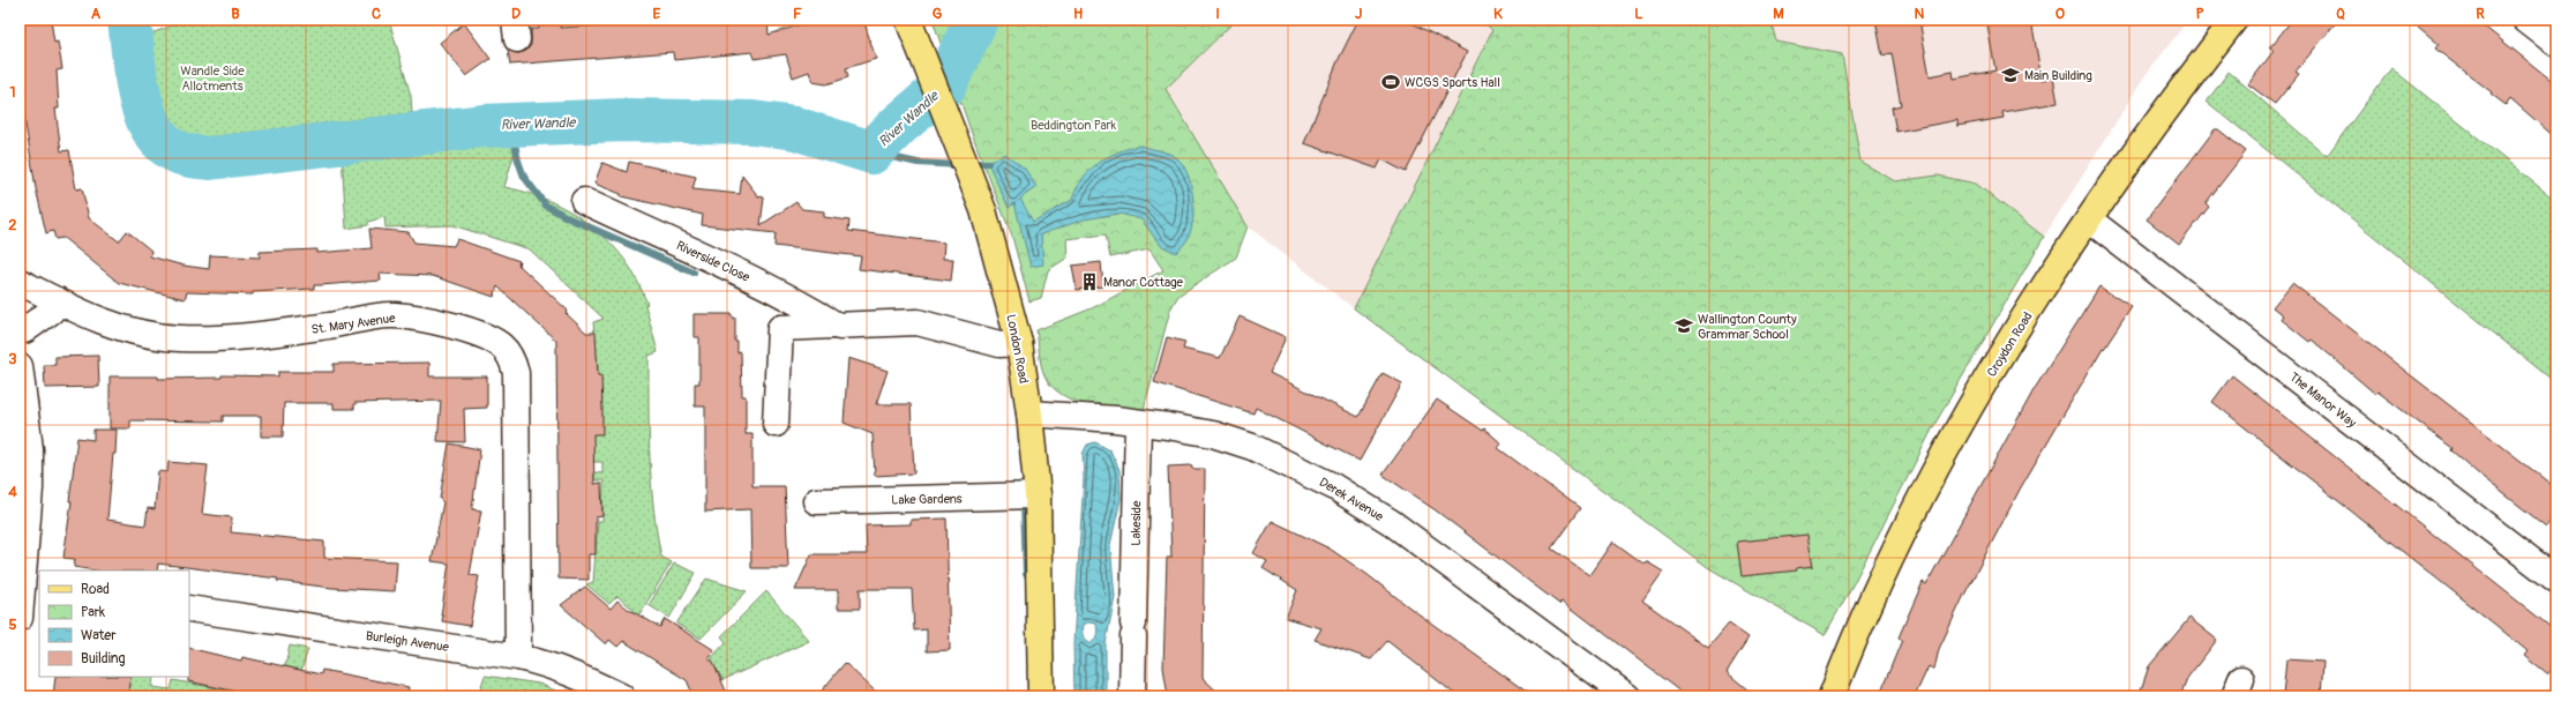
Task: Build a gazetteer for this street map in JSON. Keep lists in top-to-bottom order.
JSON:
{
  "streets": {
    "main road": ["Croydon Road", "London Road"],
    "street": [
      "Riverside Close",
      "St. Mary Avenue",
      "The Manor Way",
      "Lake Gardens",
      "Derek Avenue",
      "Lakeside",
      "Burleigh Avenue"
    ]
  },
  "crossings": [
    ["St. Mary Avenue", "Burleigh Avenue"],
    ["Croydon Road", "The Manor Way"],
    ["London Road", "Lake Gardens"],
    ["London Road", "Derek Avenue"],
    ["Derek Avenue", "Lakeside"]
  ],
  "water": ["River Wandle"],
  "parks": ["Wandle Side Allotments", "Beddington Park"],
  "places": {
    "school or university": ["Main Building", "Wallington County Grammar School"],
    "sports": ["WCGS Sports Hall"],
    "building": ["Manor Cottage"]
  },
  "legend": [
    "Road",
    "Park",
    "Water",
    "Building"
  ],
  "grid": {
    "columns": [
      "A",
      "B",
      "C",
      "D",
      "E",
      "F",
      "G",
      "H",
      "I",
      "J",
      "K",
      "L",
      "M",
      "N",
      "O",
      "P",
      "Q",
      "R"
    ],
    "rows": [
      "1",
      "2",
      "3",
      "4",
      "5"
    ]
  }
}
